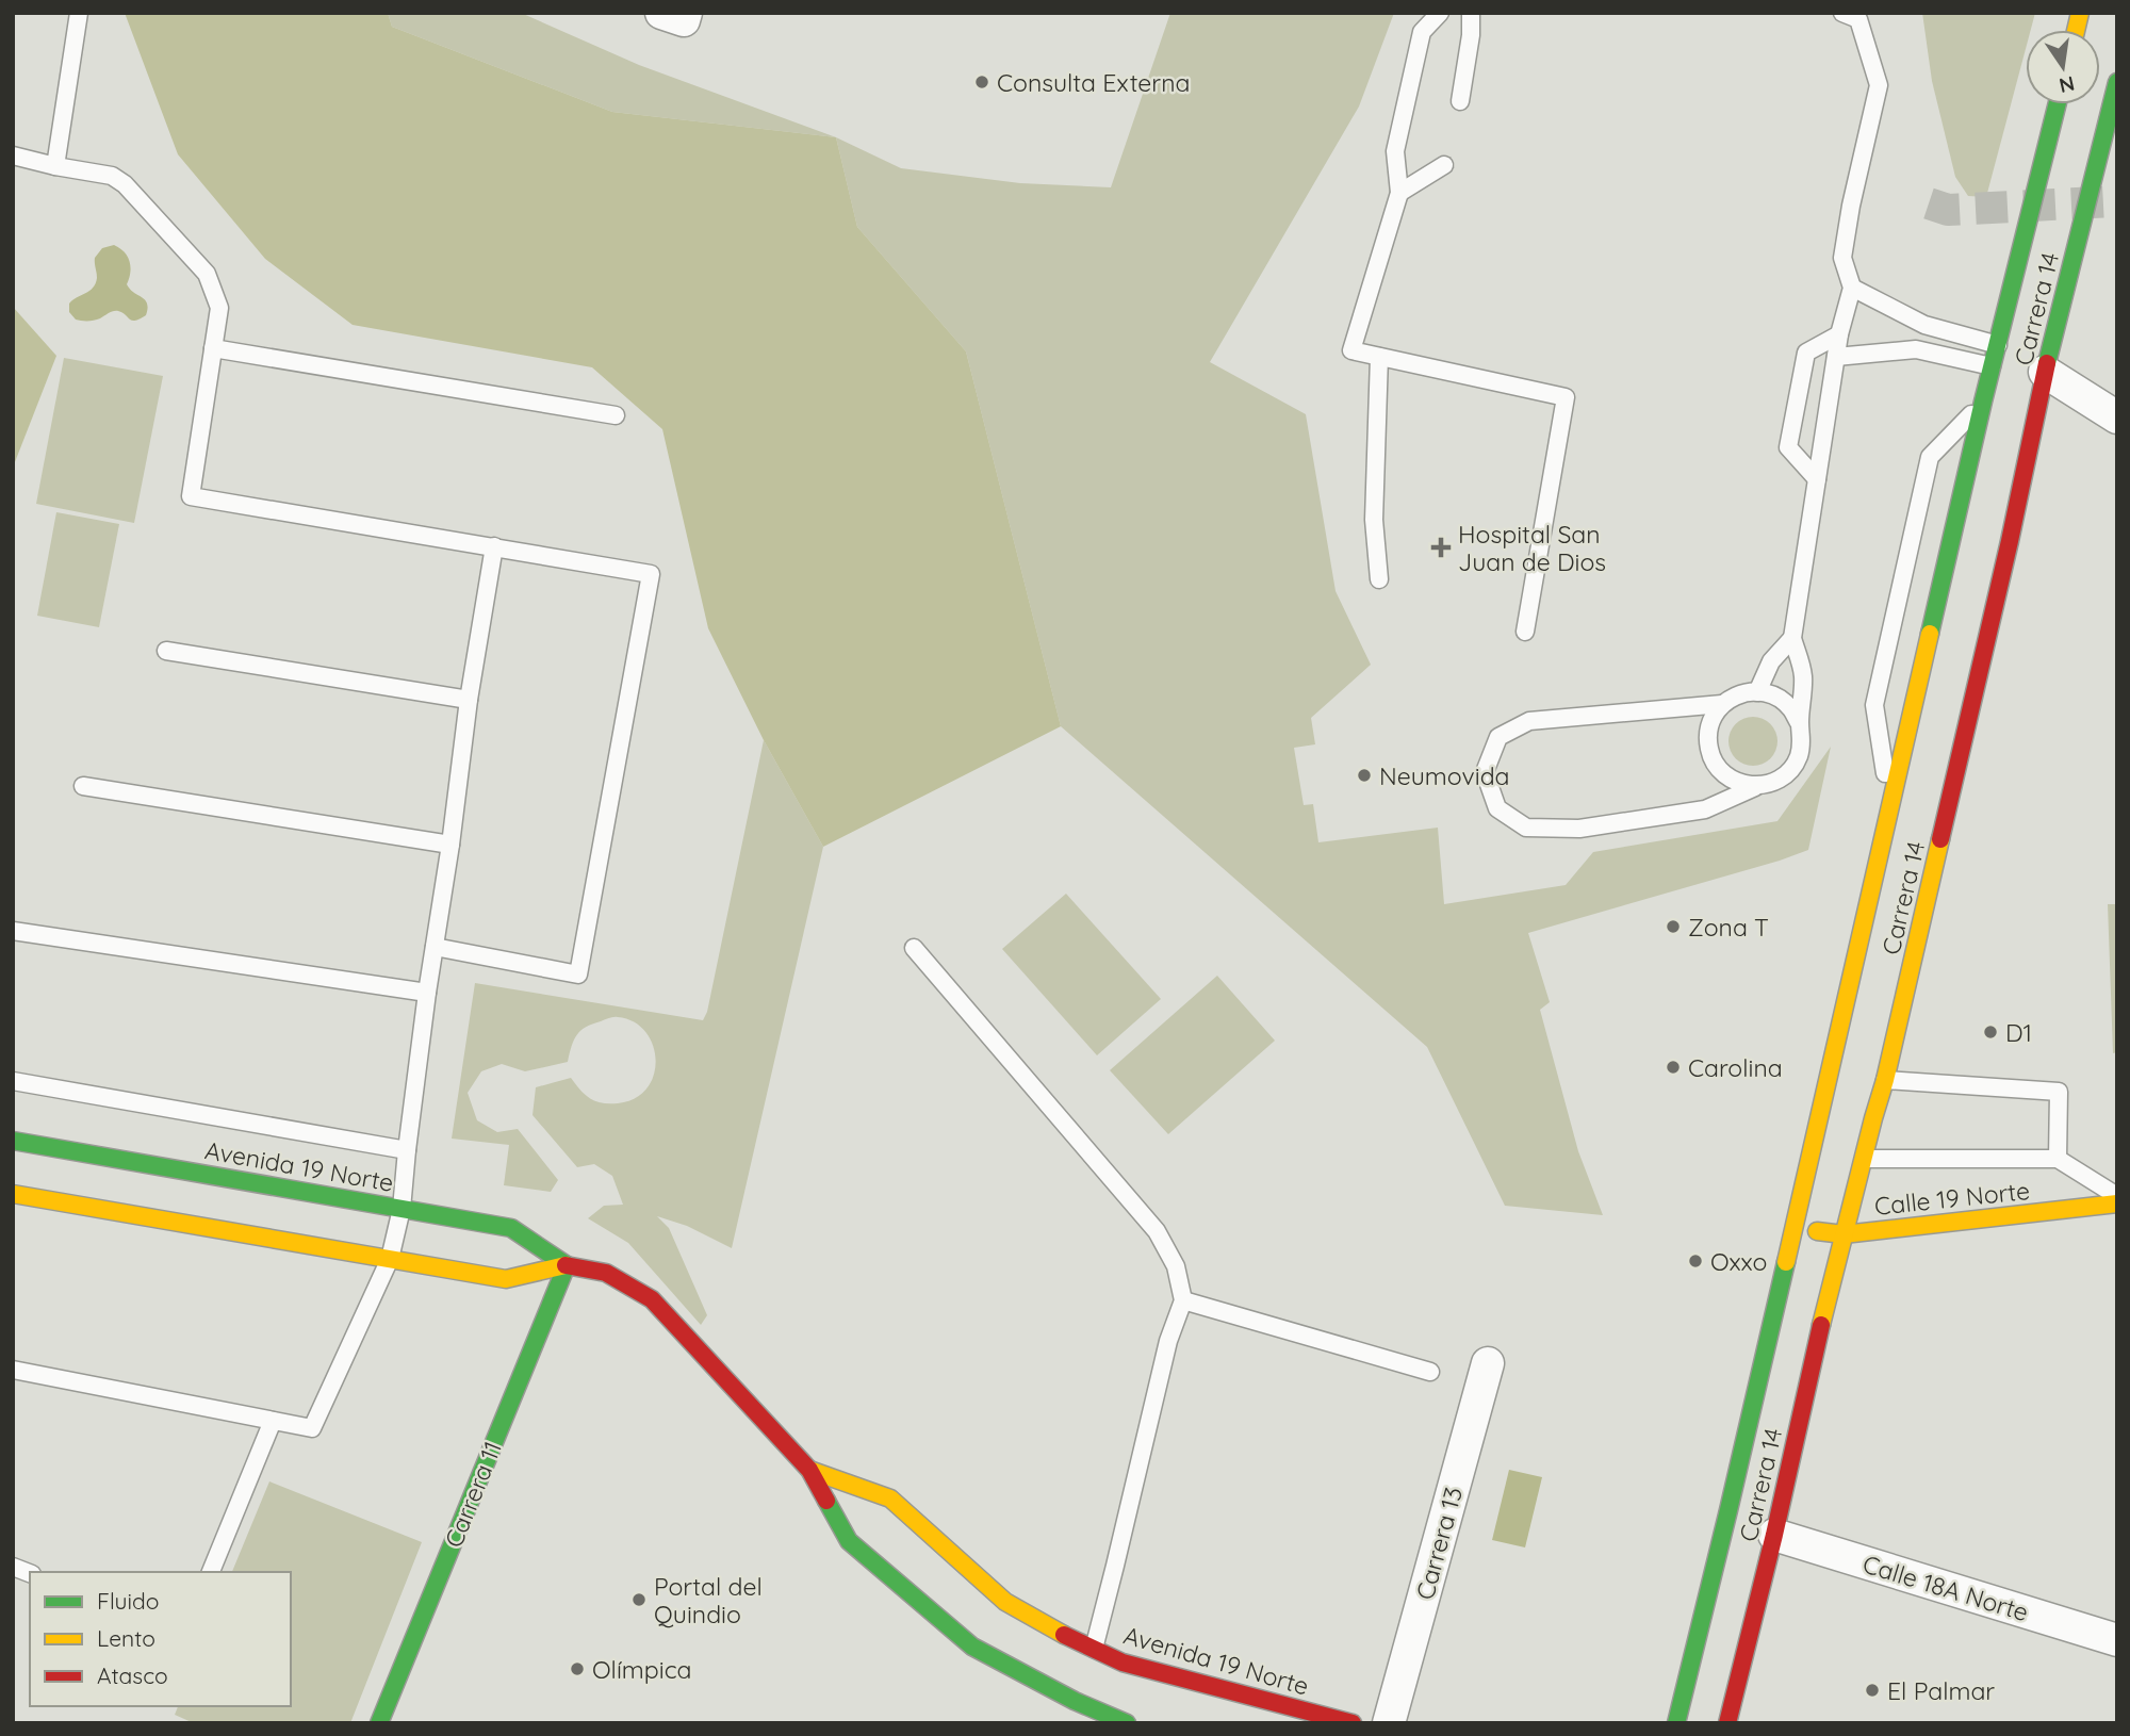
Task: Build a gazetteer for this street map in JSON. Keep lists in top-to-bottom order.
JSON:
{
  "streets": {
    "main road": [
      "Carrera 14",
      "Avenida 19 Norte",
      "Calle 19 Norte",
      "Carrera 11"
    ],
    "street": ["Carrera 13", "Calle 18A Norte"]
  },
  "crossings": [
    ["Carrera 14", "Calle 19 Norte"],
    ["Carrera 14", "Calle 18A Norte"],
    ["Avenida 19 Norte", "Carrera 11"]
  ],
  "places": {
    "other": [
      "Consulta Externa",
      "Neumovida",
      "Zona T",
      "D1",
      "Carolina",
      "Oxxo",
      "Portal del Quindio",
      "Olímpica",
      "El Palmar"
    ],
    "health": ["Hospital San Juan de Dios"]
  },
  "legend": ["Fluido", "Lento", "Atasco"],
  "north": "bottom"
}
